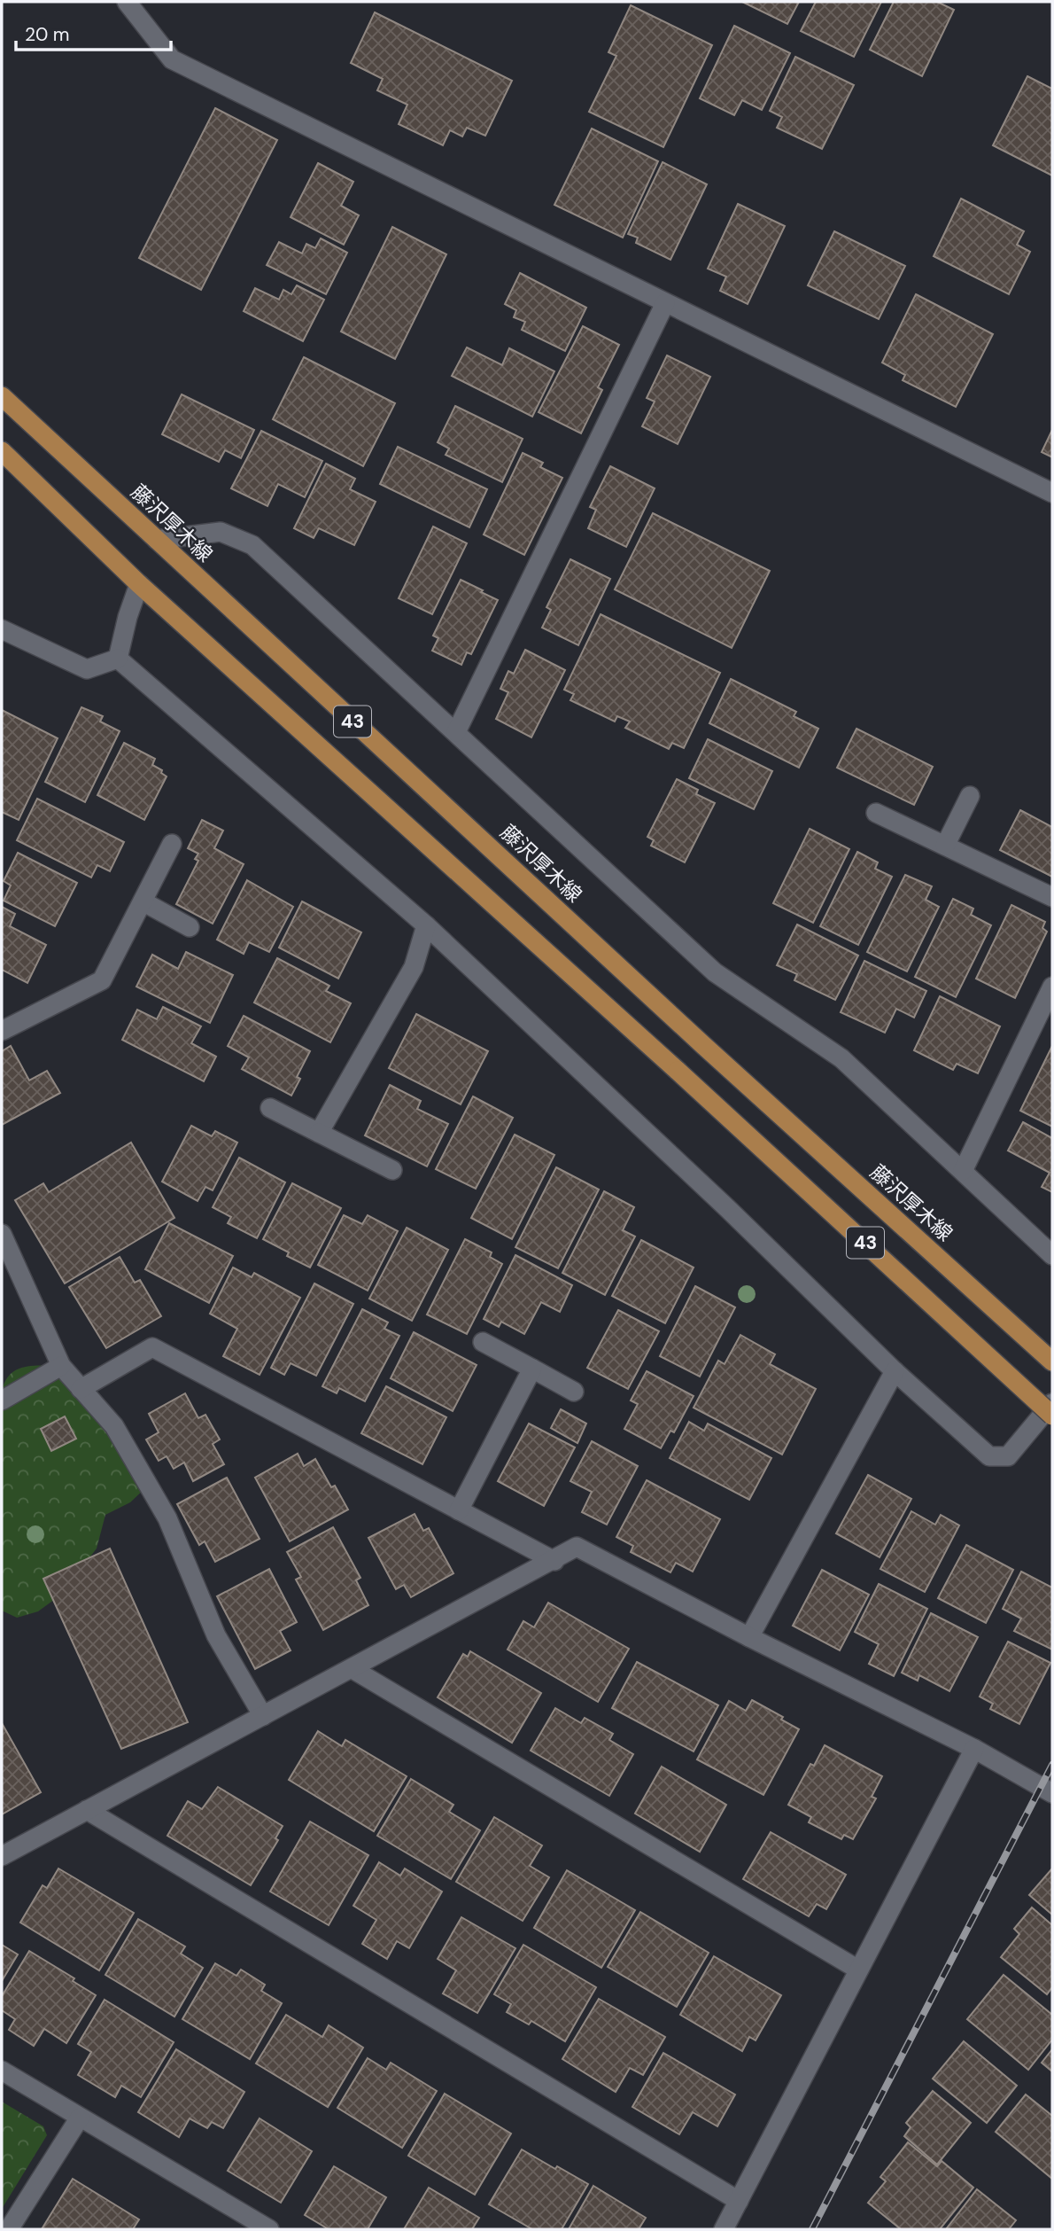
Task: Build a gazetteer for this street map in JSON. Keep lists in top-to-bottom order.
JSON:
{
  "streets": {
    "main road": ["藤沢厚木線", "43"]
  },
  "scale_bar": "20 m"
}
